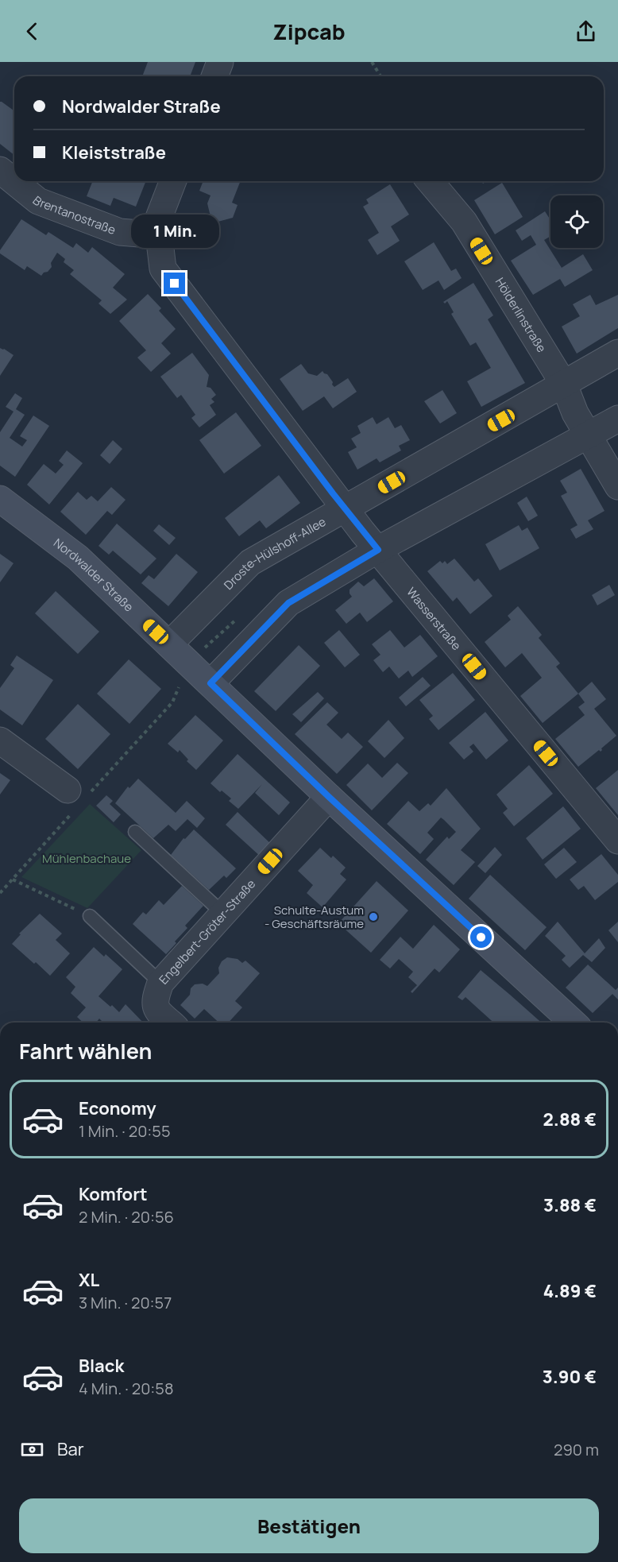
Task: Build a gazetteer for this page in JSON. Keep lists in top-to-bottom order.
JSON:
{
  "streets": {
    "main road": ["Nordwalder Straße"],
    "street": [
      "Brentanostraße",
      "Hölderlinstraße",
      "Droste-Hülshoff-Allee",
      "Wasserstraße",
      "Engelbert-Gröter-Straße"
    ]
  },
  "crossings": [
    ["Brentanostraße", "Wasserstraße"],
    ["Hölderlinstraße", "Droste-Hülshoff-Allee"],
    ["Droste-Hülshoff-Allee", "Nordwalder Straße"],
    ["Droste-Hülshoff-Allee", "Wasserstraße"],
    ["Nordwalder Straße", "Engelbert-Gröter-Straße"]
  ],
  "parks": ["Mühlenbachaue"],
  "places": ["Schulte-Austum - Geschäftsräume"],
  "page": {
    "header": "Zipcab",
    "banner": ["Nordwalder Straße", "Kleiststraße"],
    "bubble": "1 Min.",
    "heading": "Fahrt wählen",
    "list": [
      {
        "name": "Economy",
        "note": "1 Min. · 20:55",
        "value": "2.88 €"
      },
      {
        "name": "Komfort",
        "note": "2 Min. · 20:56",
        "value": "3.88 €"
      },
      {
        "name": "XL",
        "note": "3 Min. · 20:57",
        "value": "4.89 €"
      },
      {
        "name": "Black",
        "note": "4 Min. · 20:58",
        "value": "3.90 €"
      }
    ],
    "pay": ["Bar", "290 m"],
    "buttons": "Bestätigen"
  }
}
